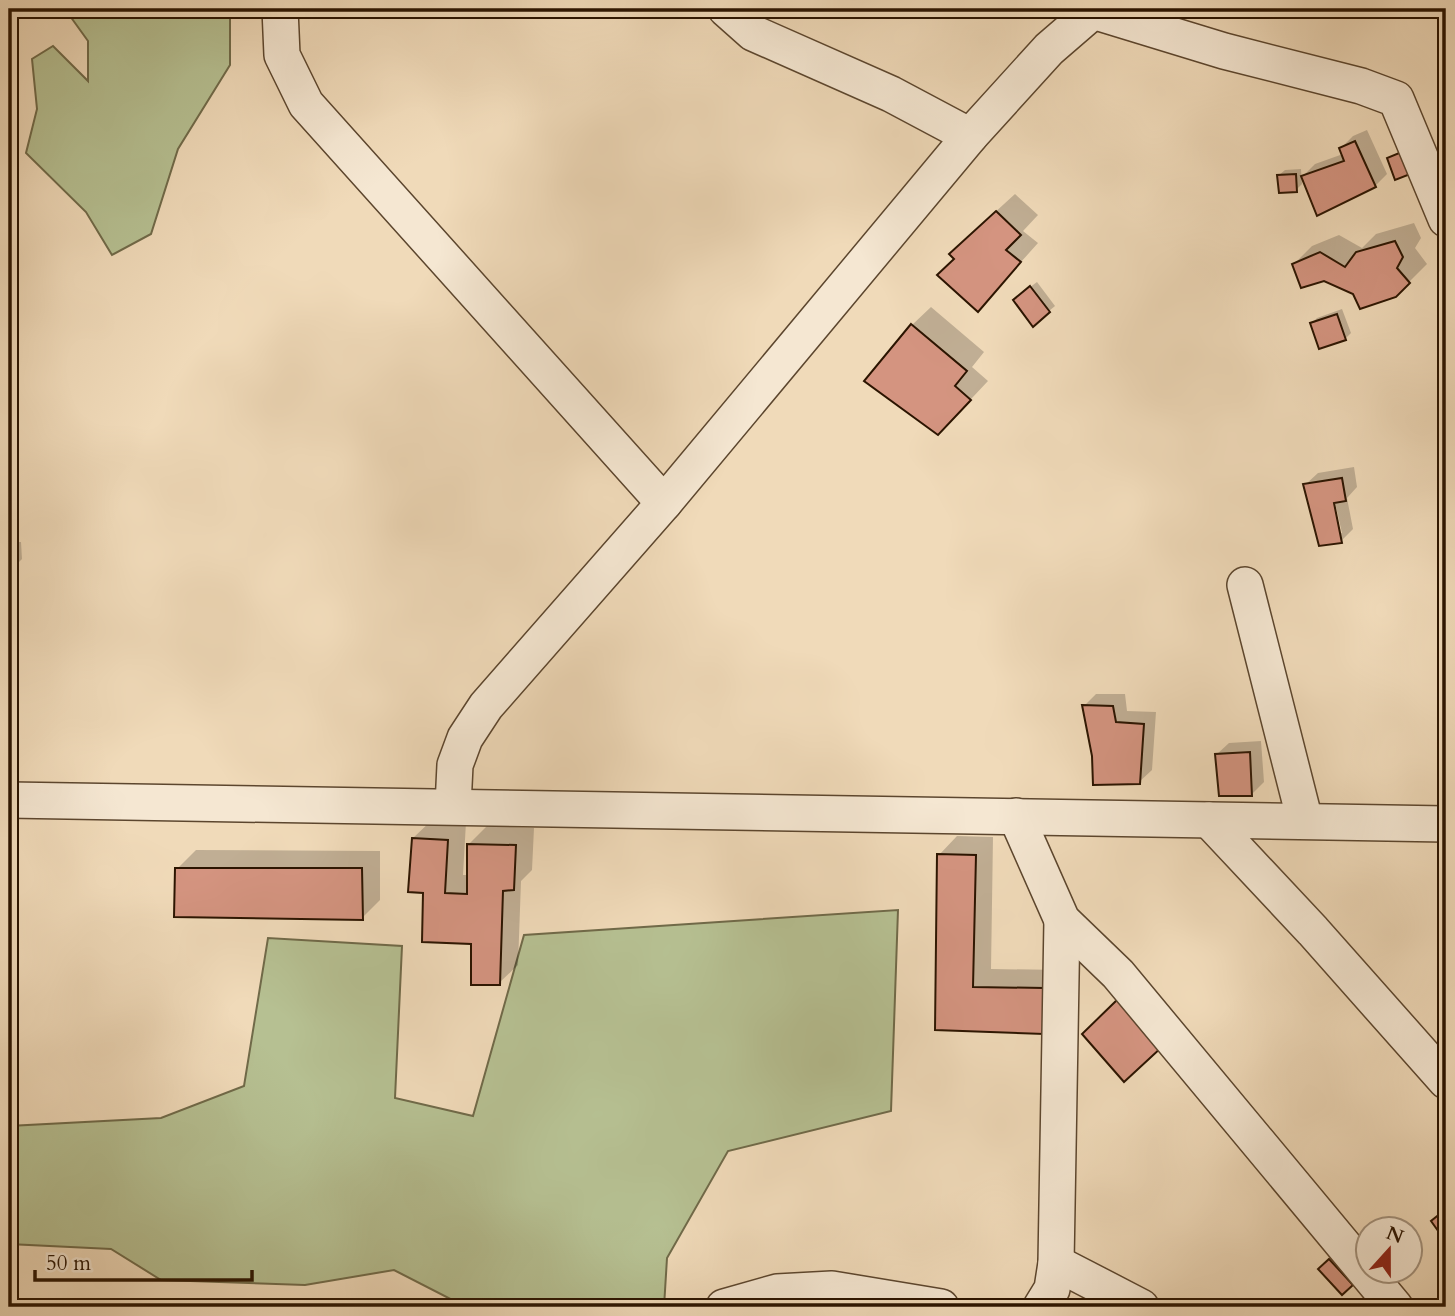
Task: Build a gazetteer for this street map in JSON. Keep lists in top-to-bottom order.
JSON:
{
  "scale_bar": "50 m",
  "north": "top"
}
